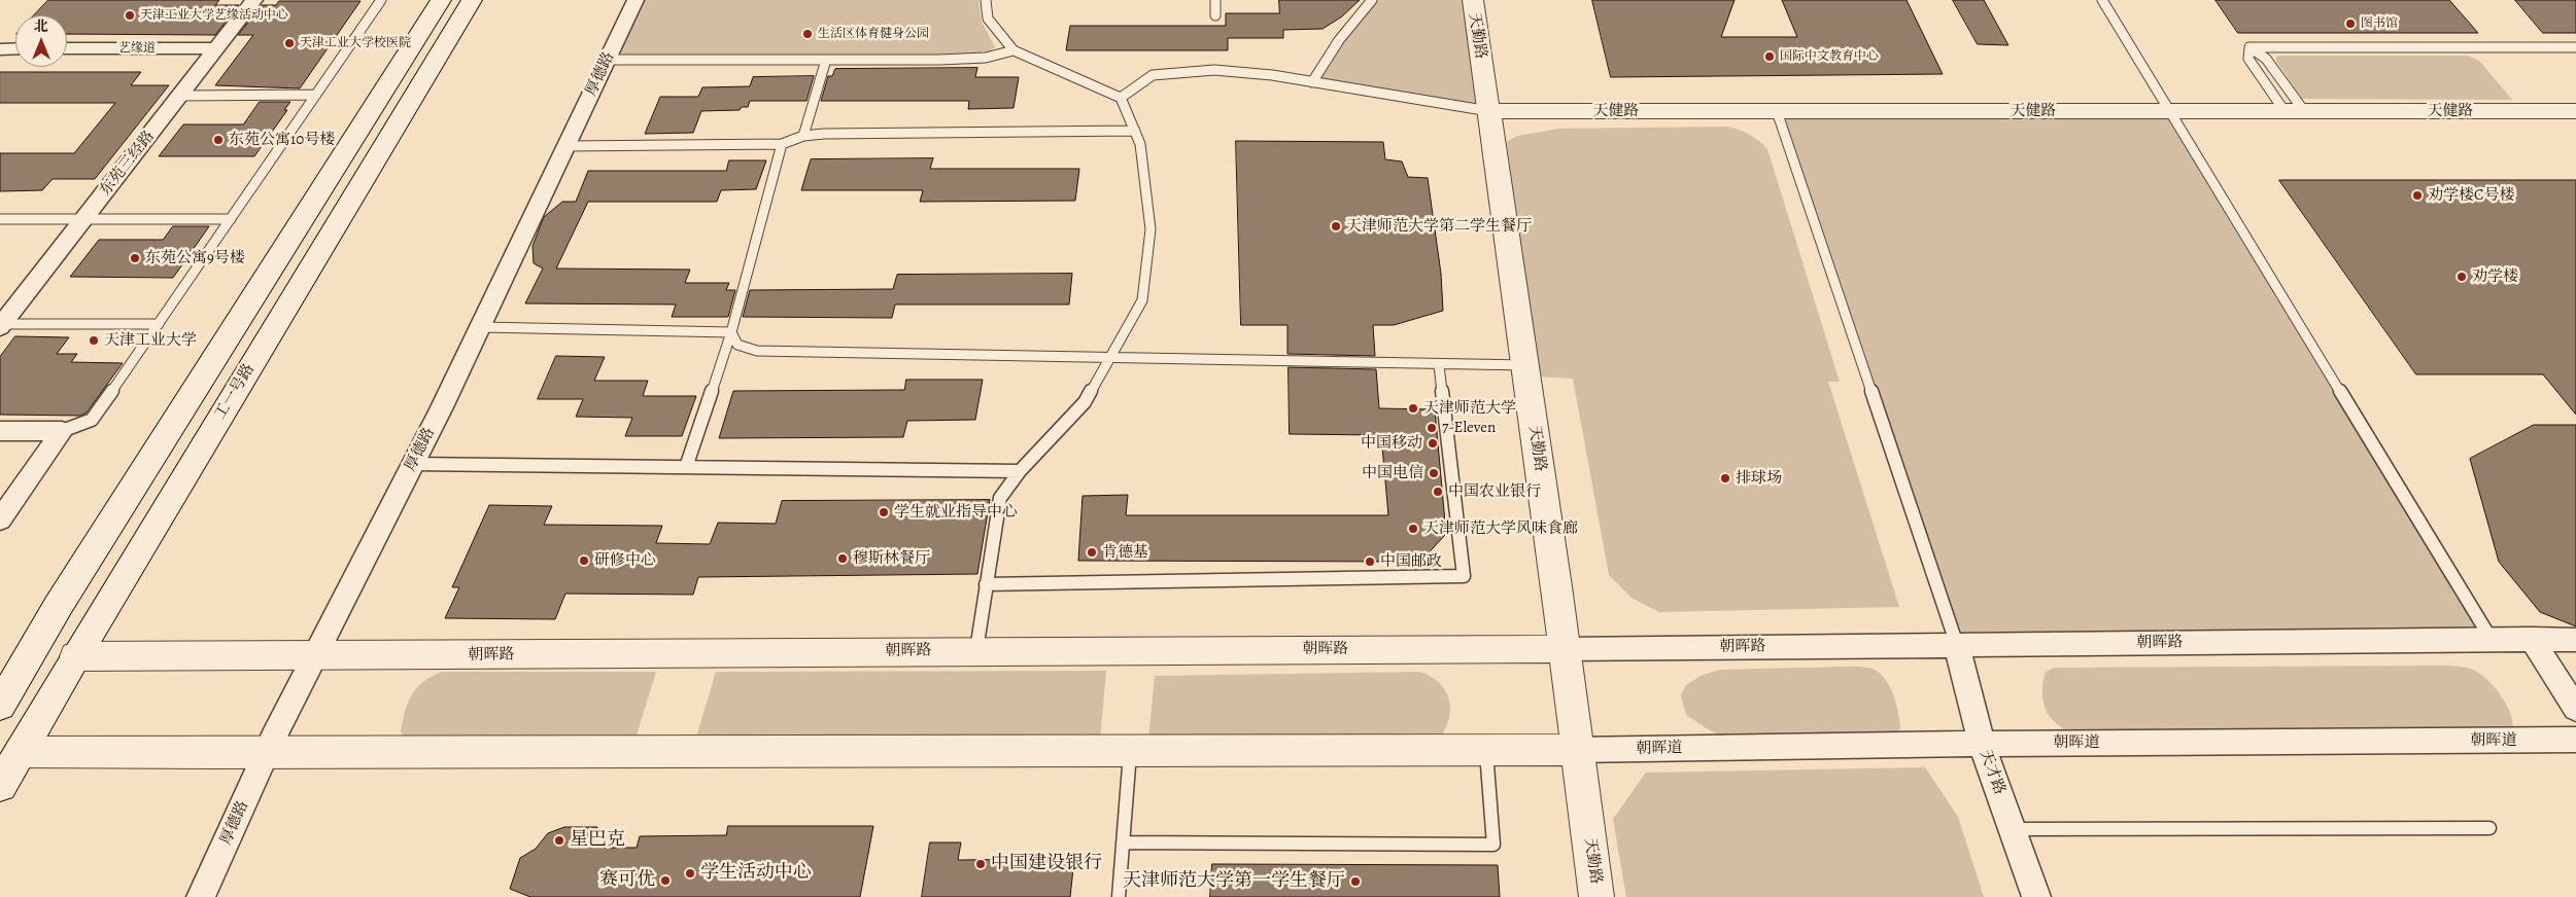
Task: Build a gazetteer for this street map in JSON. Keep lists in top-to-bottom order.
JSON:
{
  "streets": {
    "street": [
      "天勤路",
      "艺缘道",
      "厚德路",
      "天健路",
      "东苑三经路",
      "工一号路",
      "朝晖路",
      "朝晖道",
      "天才路"
    ]
  },
  "crossings": [
    ["天勤路", "天健路"],
    ["天勤路", "朝晖路"],
    ["天勤路", "朝晖道"],
    ["艺缘道", "东苑三经路"],
    ["厚德路", "朝晖路"],
    ["工一号路", "朝晖路"],
    ["朝晖路", "天才路"],
    ["朝晖道", "天才路"]
  ],
  "places": [
    "天津工业大学艺缘活动中心",
    "图书馆",
    "生活区体育健身公园",
    "天津工业大学校医院",
    "国际中文教育中心",
    "东苑公寓10号楼",
    "劝学楼C号楼",
    "天津师范大学第二学生餐厅",
    "东苑公寓9号楼",
    "劝学楼",
    "天津工业大学",
    "天津师范大学",
    "7-Eleven",
    "中国移动",
    "中国电信",
    "排球场",
    "中国农业银行",
    "学生就业指导中心",
    "天津师范大学风味食廊",
    "肯德基",
    "穆斯林餐厅",
    "研修中心",
    "中国邮政",
    "星巴克",
    "中国建设银行",
    "学生活动中心",
    "赛可优",
    "天津师范大学第一学生餐厅"
  ],
  "north": "top"
}
